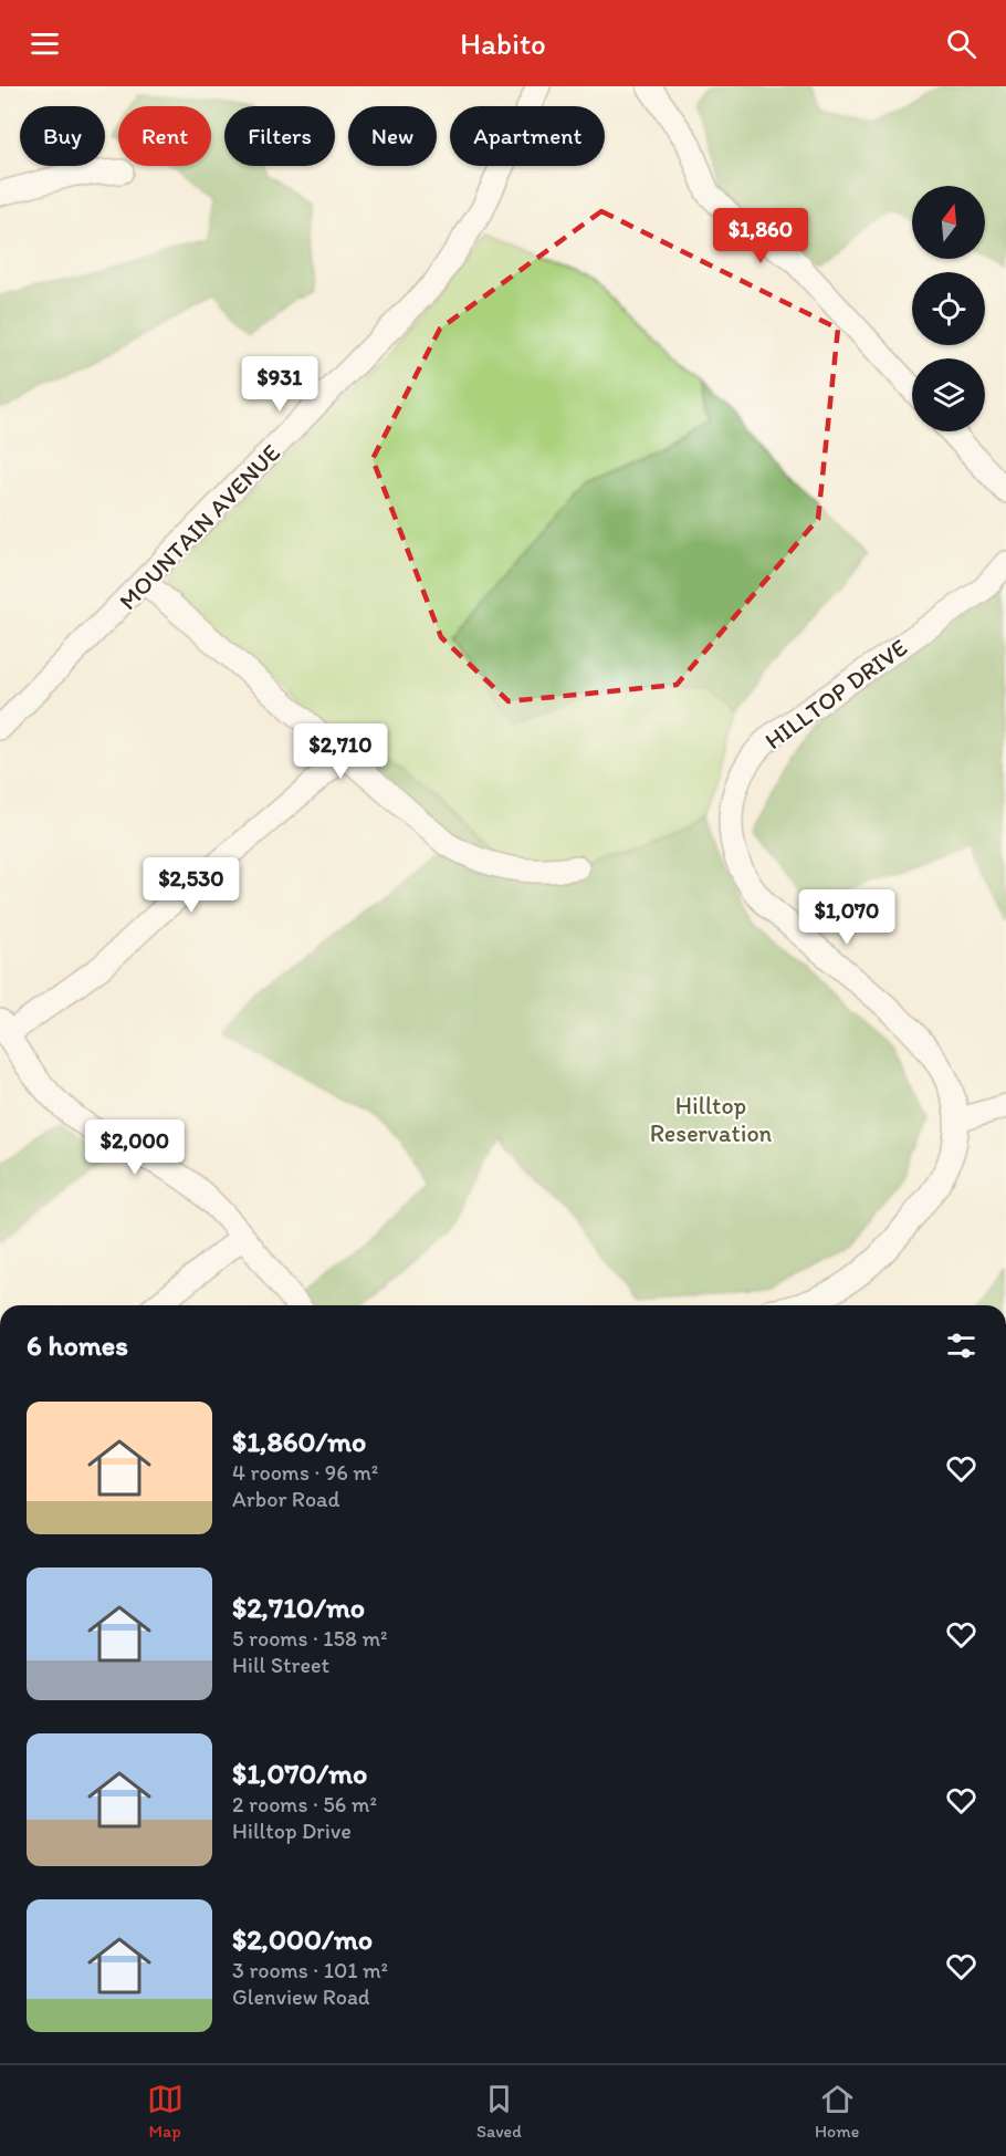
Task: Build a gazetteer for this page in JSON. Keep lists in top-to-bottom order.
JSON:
{
  "streets": {
    "street": ["MOUNTAIN AVENUE", "HILLTOP DRIVE"]
  },
  "parks": ["Hilltop Reservation"],
  "north": "top",
  "page": {
    "header": "Habito",
    "chip": [
      "Buy",
      "Rent",
      "Filters",
      "New",
      "Apartment"
    ],
    "price": [
      "$1,860",
      "$931",
      "$2,710",
      "$2,530",
      "$1,070",
      "$2,000"
    ],
    "heading": "6 homes",
    "list": [
      {
        "name": "$1,860/mo",
        "note": "4 rooms · 96 m² · Arbor Road"
      },
      {
        "name": "$2,710/mo",
        "note": "5 rooms · 158 m² · Hill Street"
      },
      {
        "name": "$1,070/mo",
        "note": "2 rooms · 56 m² · Hilltop Drive"
      },
      {
        "name": "$2,000/mo",
        "note": "3 rooms · 101 m² · Glenview Road"
      }
    ],
    "tabs": ["Map", "Saved", "Home"]
  }
}
